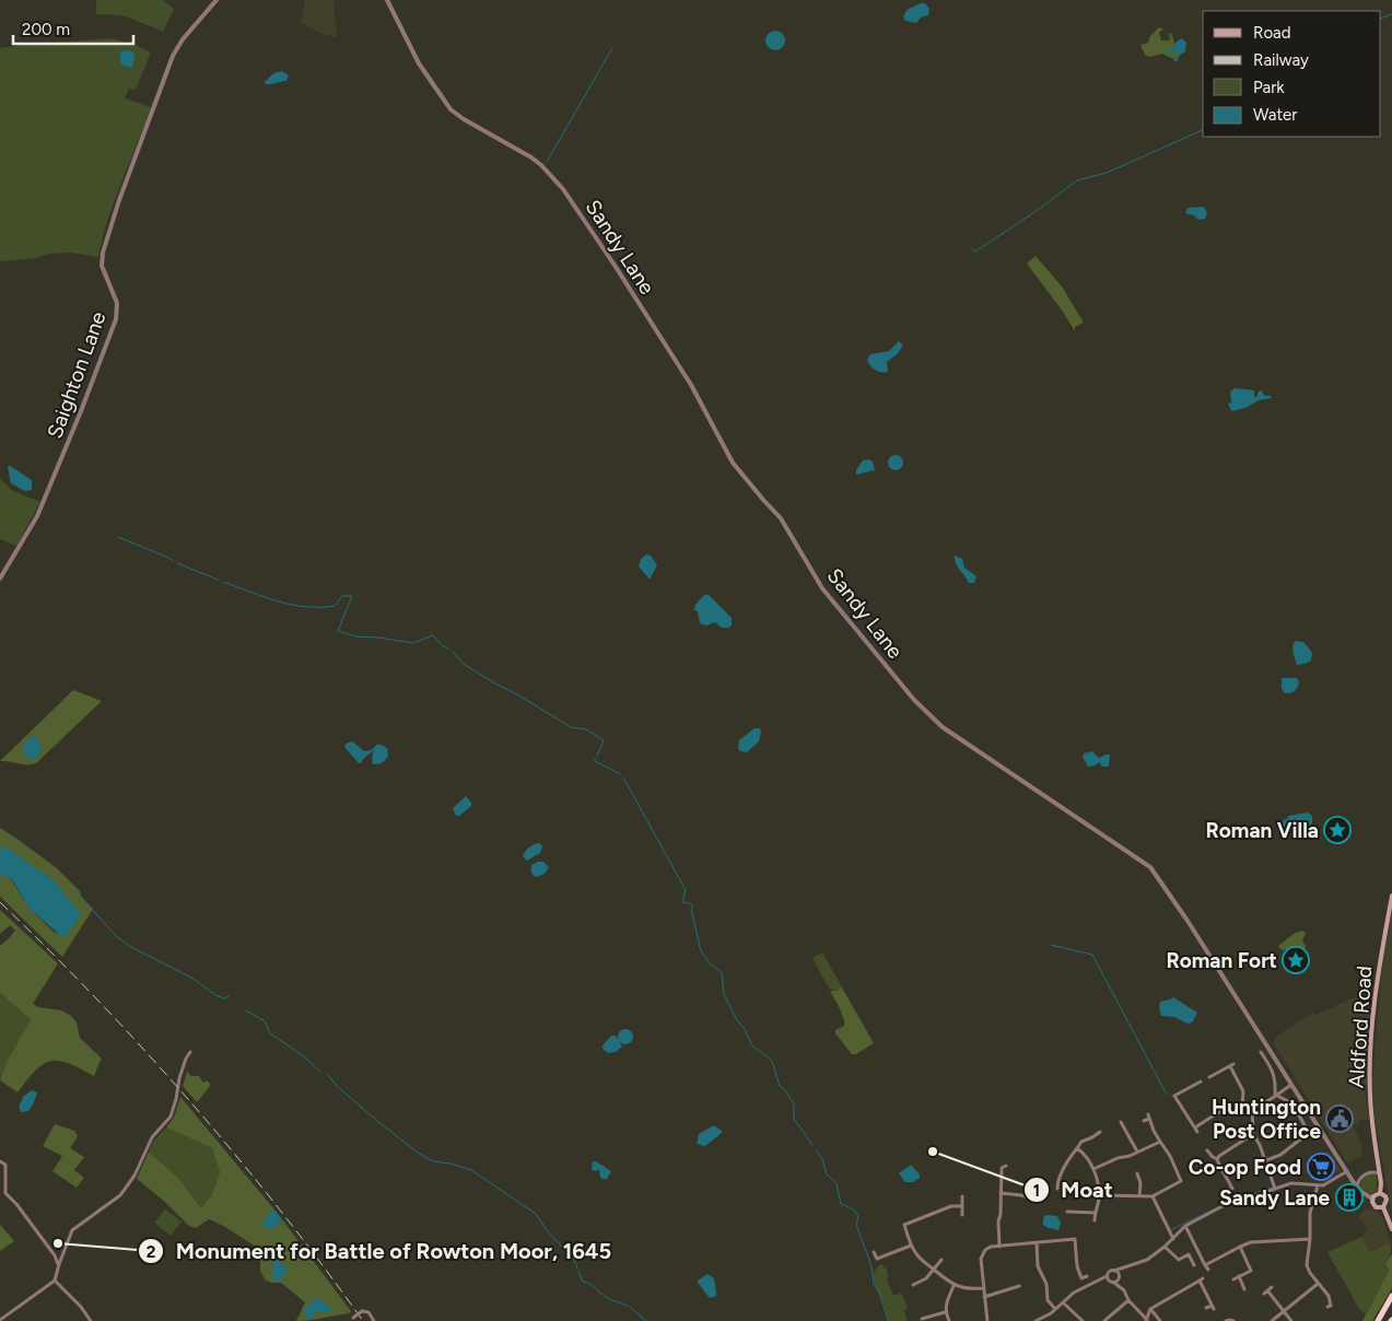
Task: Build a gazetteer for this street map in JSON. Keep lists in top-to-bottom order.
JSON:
{
  "streets": {
    "main road": ["Aldford Road"],
    "street": ["Sandy Lane", "Saighton Lane"]
  },
  "crossings": [
    ["Sandy Lane", "Aldford Road"]
  ],
  "places": {
    "place": ["Roman Villa", "Roman Fort"],
    "public building": ["Huntington Post Office"],
    "other": ["Moat", "Monument for Battle of Rowton Moor, 1645"],
    "supermarket": ["Co-op Food"],
    "building": ["Sandy Lane"]
  },
  "legend": [
    "Road",
    "Railway",
    "Park",
    "Water"
  ],
  "scale_bar": "200 m"
}
